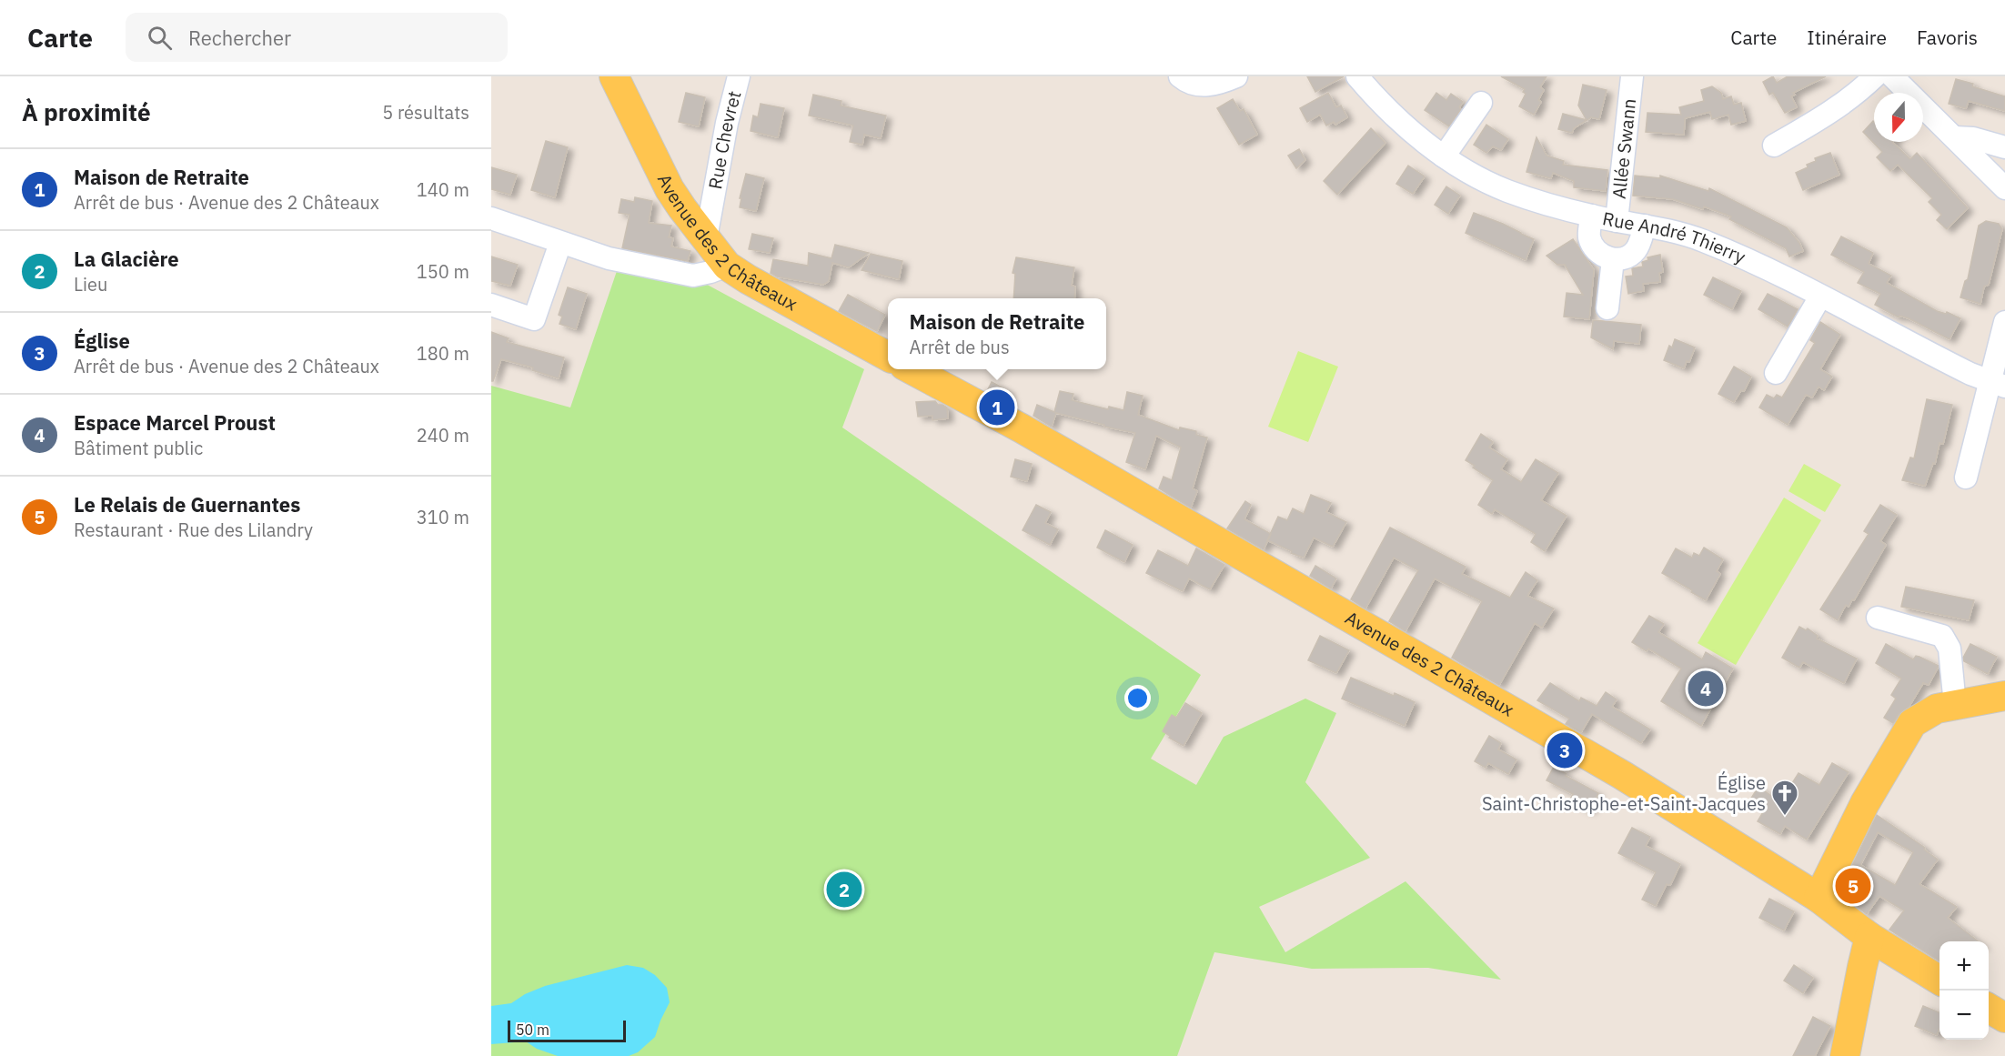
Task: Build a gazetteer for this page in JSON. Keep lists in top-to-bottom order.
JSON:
{
  "streets": {
    "main road": ["Avenue des 2 Châteaux"],
    "street": ["Rue Chevret", "Allée Swann", "Rue André Thierry"]
  },
  "crossings": [
    ["Rue Chevret", "Avenue des 2 Châteaux"],
    ["Allée Swann", "Rue André Thierry"]
  ],
  "places": {
    "church": ["Église Saint-Christophe-et-Saint-Jacques"]
  },
  "scale_bar": "50 m",
  "north": "bottom",
  "page": {
    "header": "Carte",
    "search": "Rechercher",
    "nav": ["Carte", "Itinéraire", "Favoris"],
    "heading": ["À proximité", "5 résultats"],
    "list": [
      {
        "mark": "1",
        "name": "Maison de Retraite",
        "note": "Arrêt de bus · Avenue des 2 Châteaux",
        "value": "140 m"
      },
      {
        "mark": "2",
        "name": "La Glacière",
        "note": "Lieu",
        "value": "150 m"
      },
      {
        "mark": "3",
        "name": "Église",
        "note": "Arrêt de bus · Avenue des 2 Châteaux",
        "value": "180 m"
      },
      {
        "mark": "4",
        "name": "Espace Marcel Proust",
        "note": "Bâtiment public",
        "value": "240 m"
      },
      {
        "mark": "5",
        "name": "Le Relais de Guernantes",
        "note": "Restaurant · Rue des Lilandry",
        "value": "310 m"
      }
    ],
    "popup": ["Maison de Retraite", "Arrêt de bus"],
    "pins": [
      "1",
      "4",
      "3",
      "5",
      "2"
    ],
    "map_buttons": ["+", "−"],
    "scale": "50 m"
  }
}
